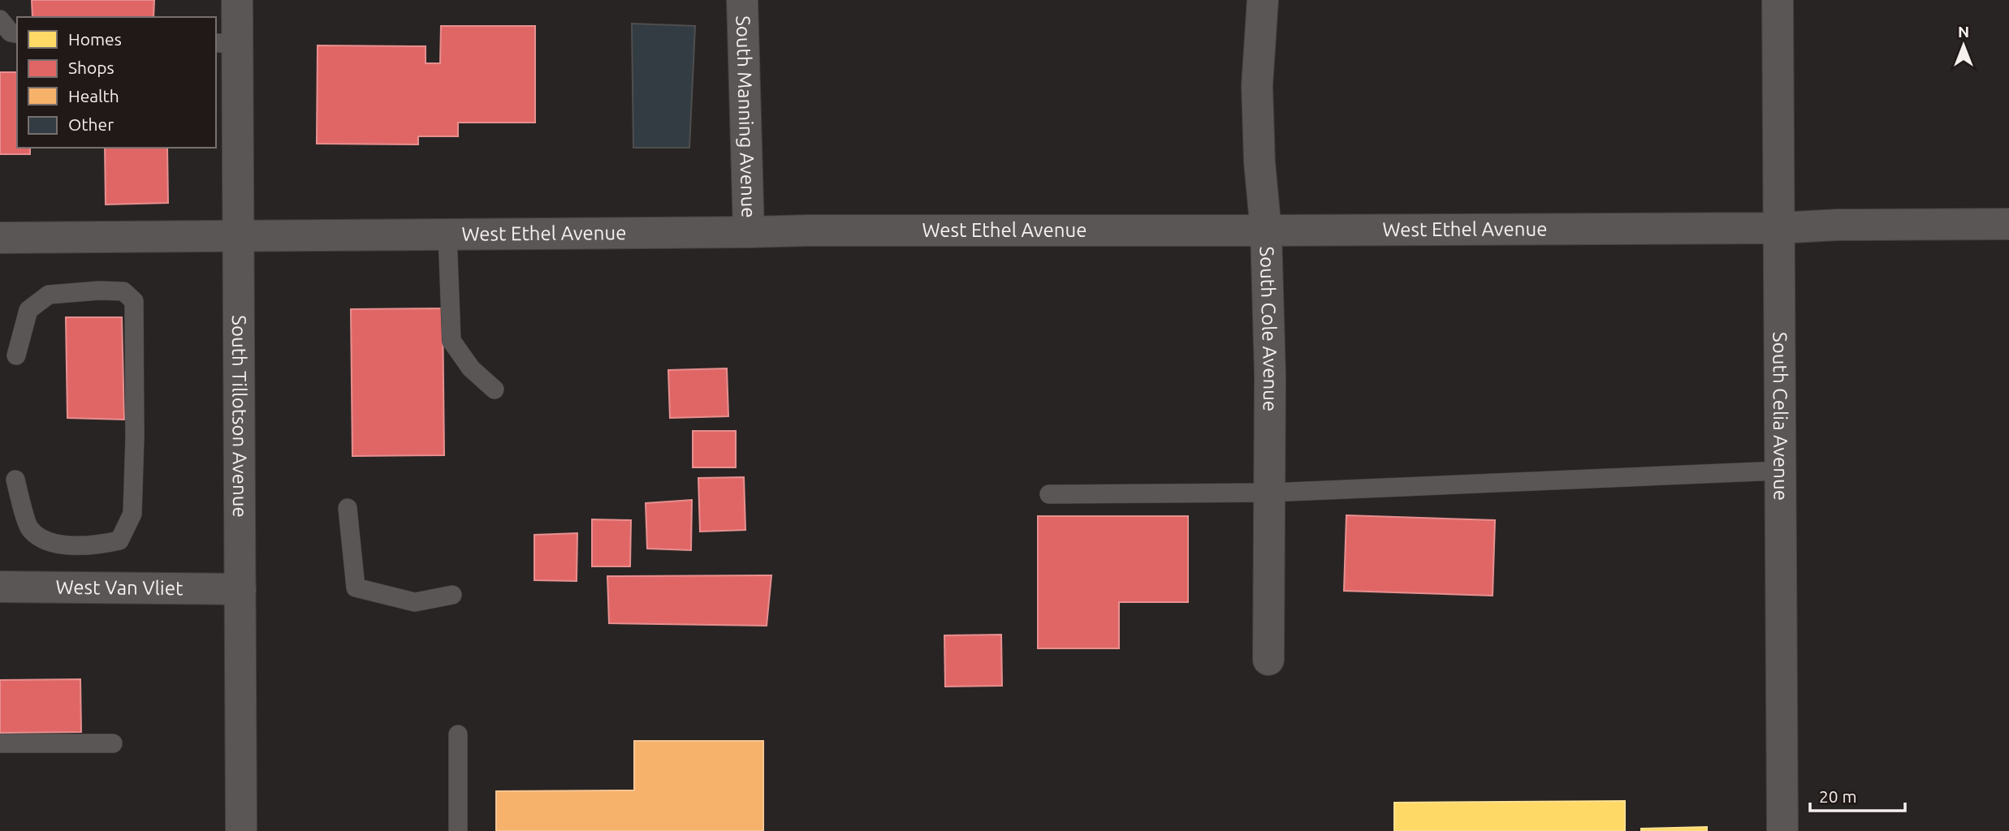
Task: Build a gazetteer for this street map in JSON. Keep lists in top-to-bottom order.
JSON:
{
  "streets": {
    "street": [
      "South Manning Avenue",
      "West Ethel Avenue",
      "South Cole Avenue",
      "South Tillotson Avenue",
      "South Celia Avenue",
      "West Van Vliet"
    ]
  },
  "crossings": [
    ["South Manning Avenue", "West Ethel Avenue"],
    ["West Ethel Avenue", "South Cole Avenue"],
    ["West Ethel Avenue", "South Tillotson Avenue"],
    ["West Ethel Avenue", "South Celia Avenue"],
    ["South Tillotson Avenue", "West Van Vliet"]
  ],
  "legend": [
    "Homes",
    "Shops",
    "Health",
    "Other"
  ],
  "scale_bar": "20 m",
  "north": "top"
}
